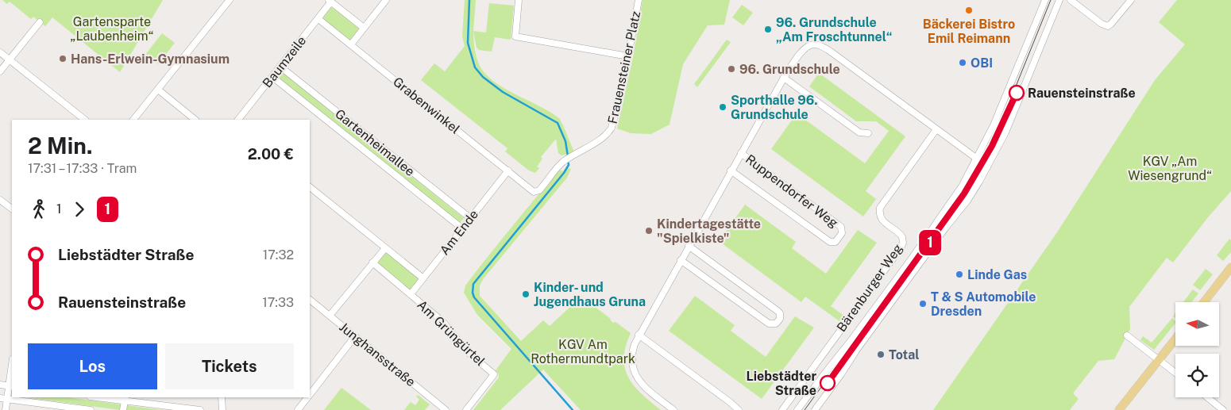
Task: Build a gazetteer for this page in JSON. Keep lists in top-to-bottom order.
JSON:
{
  "streets": {
    "street": [
      "Baumzeile",
      "Frauensteiner Platz",
      "Grabenwinkel",
      "Gartenheimallee",
      "Ruppendorfer Weg",
      "Am Ende",
      "Bärenburger Weg",
      "Am Grüngürtel",
      "Junghansstraße"
    ]
  },
  "crossings": [
    ["Baumzeile", "Grabenwinkel"],
    ["Baumzeile", "Gartenheimallee"],
    ["Frauensteiner Platz", "Grabenwinkel"],
    ["Grabenwinkel", "Am Ende"],
    ["Gartenheimallee", "Am Ende"],
    ["Am Ende", "Am Grüngürtel"]
  ],
  "parks": ["Gartensparte „Laubenheim“", "KGV „Am Wiesengrund“", "KGV Am Rothermundtpark"],
  "places": [
    "Bäckerei Bistro Emil Reimann",
    "96. Grundschule „Am Froschtunnel“",
    "Hans-Erlwein-Gymnasium",
    "OBI",
    "96. Grundschule",
    "Rauensteinstraße",
    "Sporthalle 96. Grundschule",
    "Kindertagestätte \"Spielkiste\"",
    "Linde Gas",
    "Kinder- und Jugendhaus Gruna",
    "T & S Automobile Dresden",
    "Total",
    "Liebstädter Straße"
  ],
  "lines": ["tram line 1"],
  "north": "left",
  "page": {
    "on_map": "1",
    "heading": ["2 Min.", "17:31 – 17:33 · Tram", "2.00 €"],
    "legs": ["1", "1"],
    "list": [
      {
        "name": "Liebstädter Straße",
        "value": "17:32"
      },
      {
        "name": "Rauensteinstraße",
        "value": "17:33"
      }
    ],
    "buttons": ["Los", "Tickets"]
  }
}
